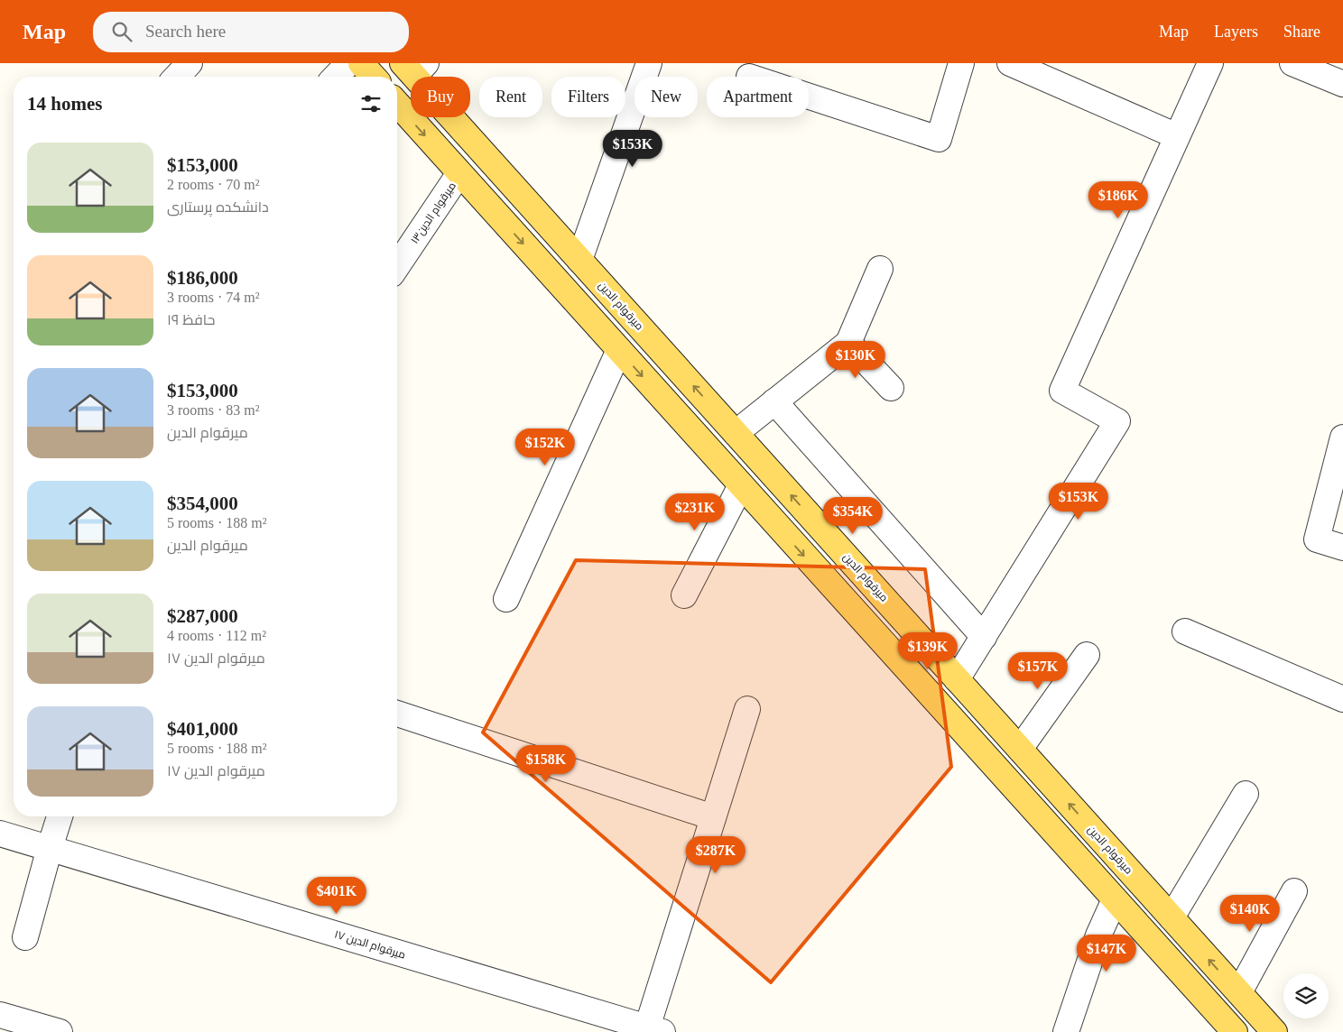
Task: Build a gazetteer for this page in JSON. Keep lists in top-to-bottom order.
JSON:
{
  "streets": {
    "main road": ["میرقوام الدین"],
    "street": ["میرقوام الدین۱۳", "میرقوام الدین ۱۷"]
  },
  "page": {
    "header": "Map",
    "search": "Search here",
    "nav": ["Map", "Layers", "Share"],
    "chip": [
      "Buy",
      "Rent",
      "Filters",
      "New",
      "Apartment"
    ],
    "heading": "14 homes",
    "price": [
      "$153K",
      "$186K",
      "$130K",
      "$152K",
      "$153K",
      "$231K",
      "$354K",
      "$139K",
      "$157K",
      "$158K",
      "$287K",
      "$401K",
      "$140K",
      "$147K"
    ],
    "list": [
      {
        "name": "$153,000",
        "note": "2 rooms · 70 m² · دانشکده پرستاری"
      },
      {
        "name": "$186,000",
        "note": "3 rooms · 74 m² · حافظ ۱۹"
      },
      {
        "name": "$153,000",
        "note": "3 rooms · 83 m² · میرقوام الدین"
      },
      {
        "name": "$354,000",
        "note": "5 rooms · 188 m² · میرقوام الدین"
      },
      {
        "name": "$287,000",
        "note": "4 rooms · 112 m² · میرقوام الدین ۱۷"
      },
      {
        "name": "$401,000",
        "note": "5 rooms · 188 m² · میرقوام الدین ۱۷"
      }
    ]
  }
}
